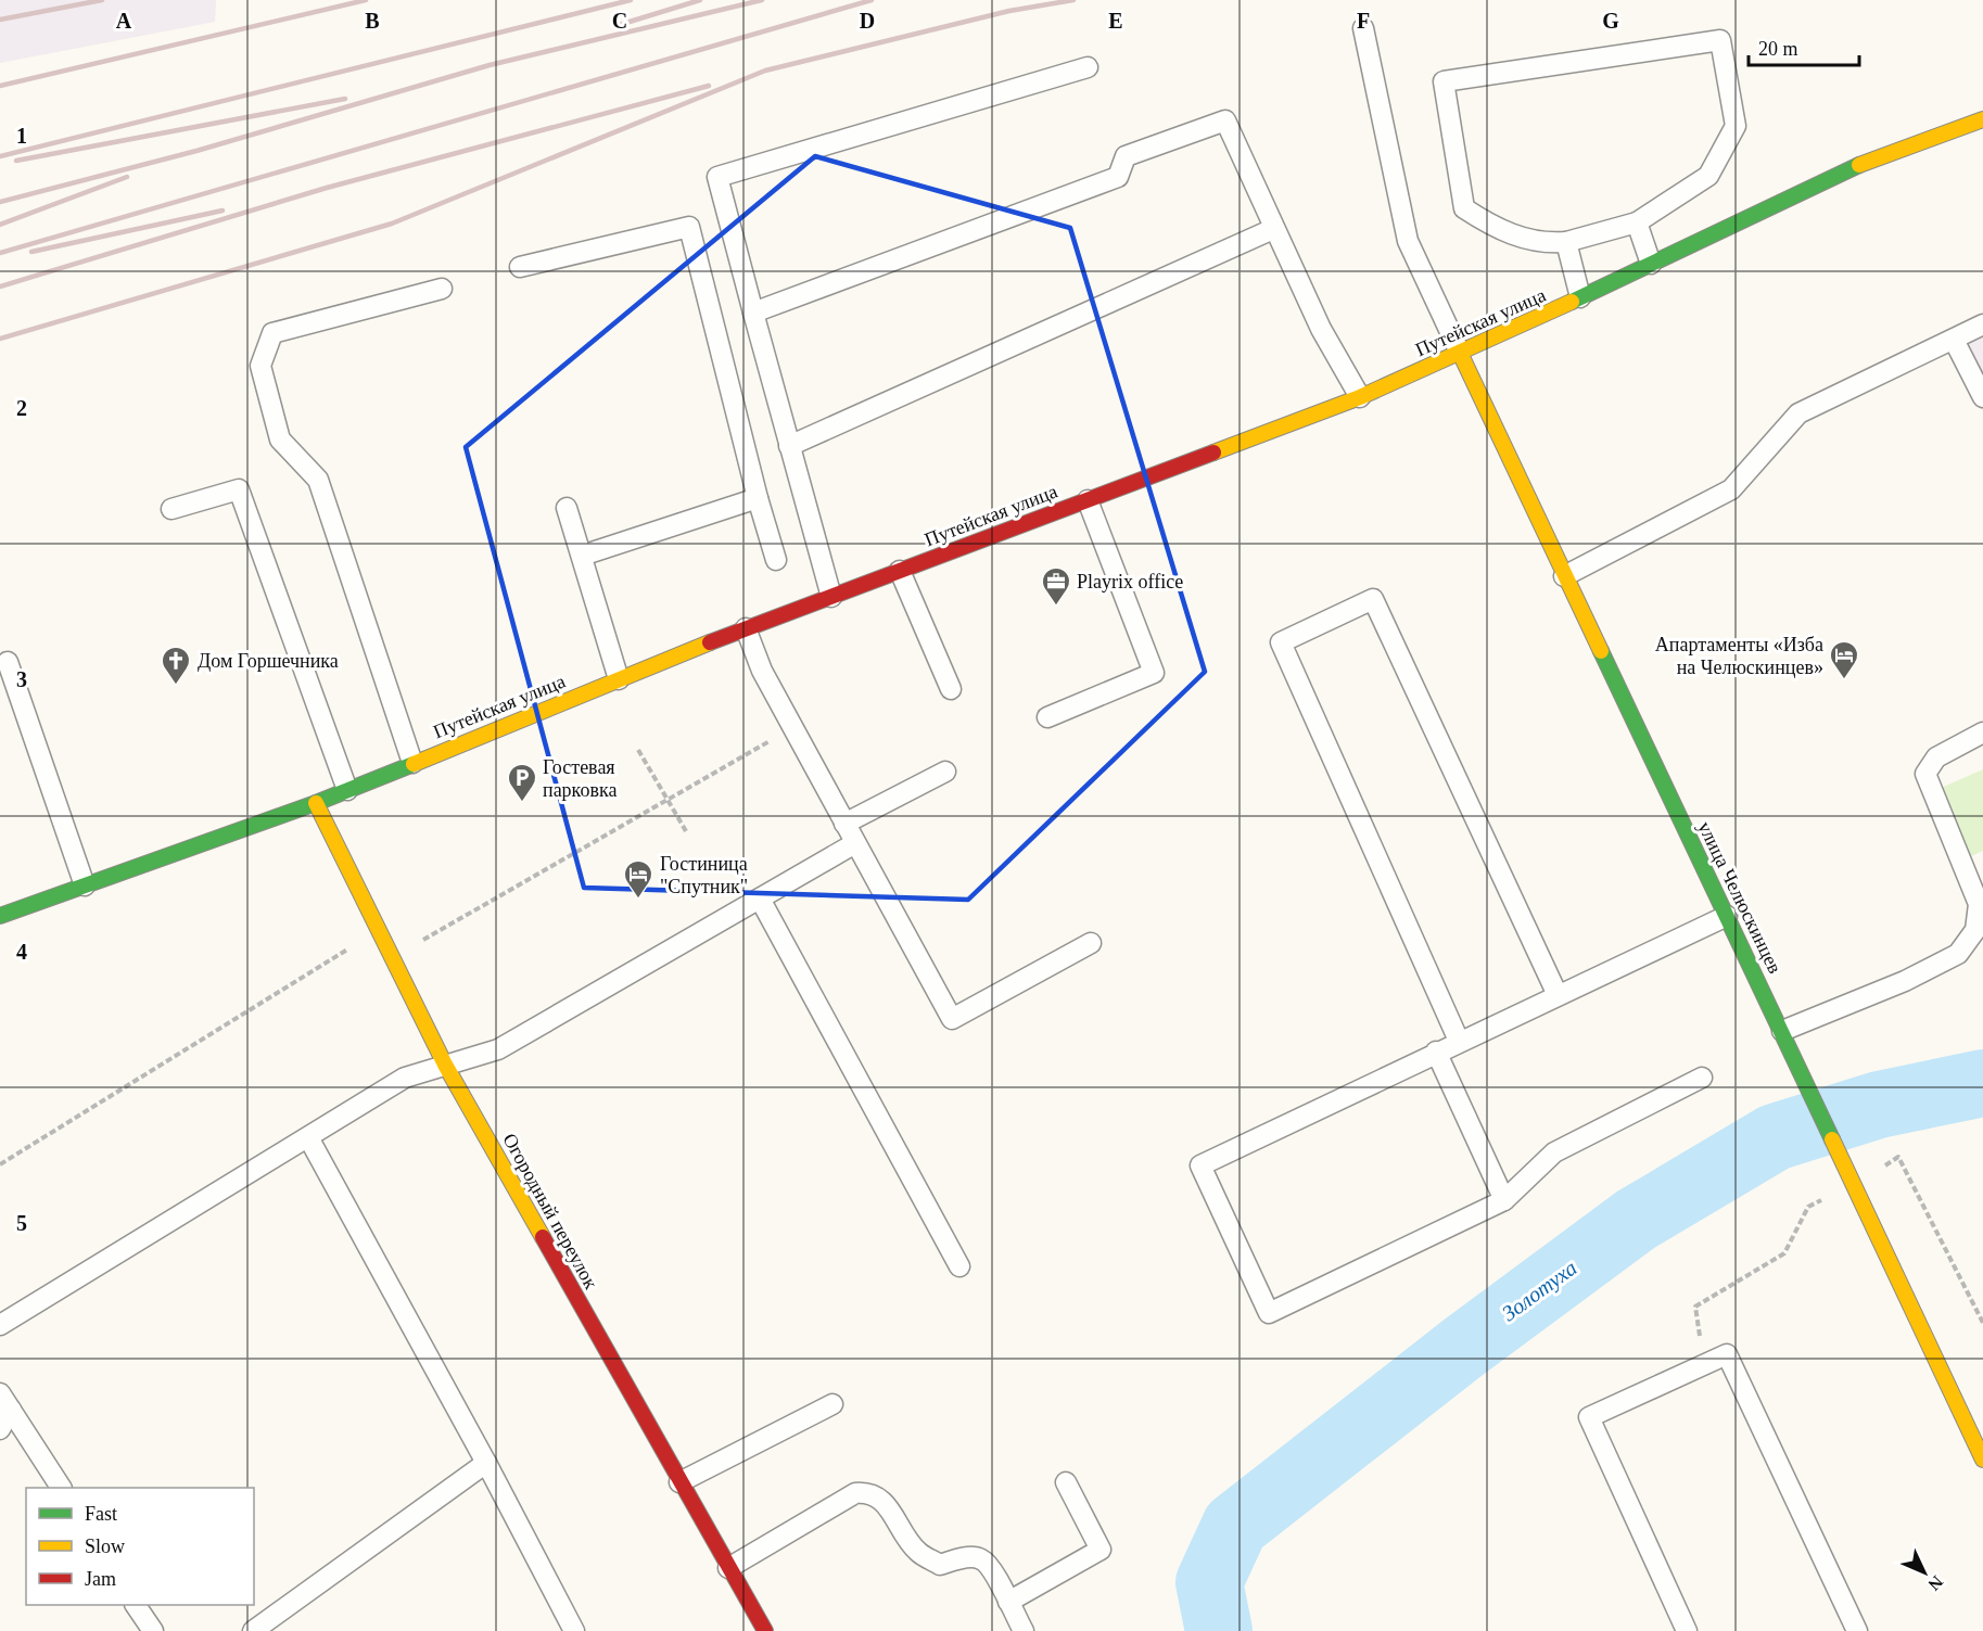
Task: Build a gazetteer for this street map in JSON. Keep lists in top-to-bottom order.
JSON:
{
  "streets": {
    "street": ["Путейская улица", "улица Челюскинцев", "Огородный переулок"]
  },
  "crossings": [
    ["Путейская улица", "улица Челюскинцев"],
    ["Путейская улица", "Огородный переулок"]
  ],
  "water": ["Золотуха"],
  "places": {
    "office": ["Playrix office"],
    "hotel": ["Апартаменты «Изба на Челюскинцев»", "Гостиница \"Спутник\""],
    "church": ["Дом Горшечника"],
    "parking": ["Гостевая парковка"]
  },
  "legend": ["Fast", "Slow", "Jam"],
  "scale_bar": "20 m",
  "north": "bottom right",
  "grid": {
    "columns": [
      "A",
      "B",
      "C",
      "D",
      "E",
      "F",
      "G"
    ],
    "rows": [
      "1",
      "2",
      "3",
      "4",
      "5"
    ]
  }
}
